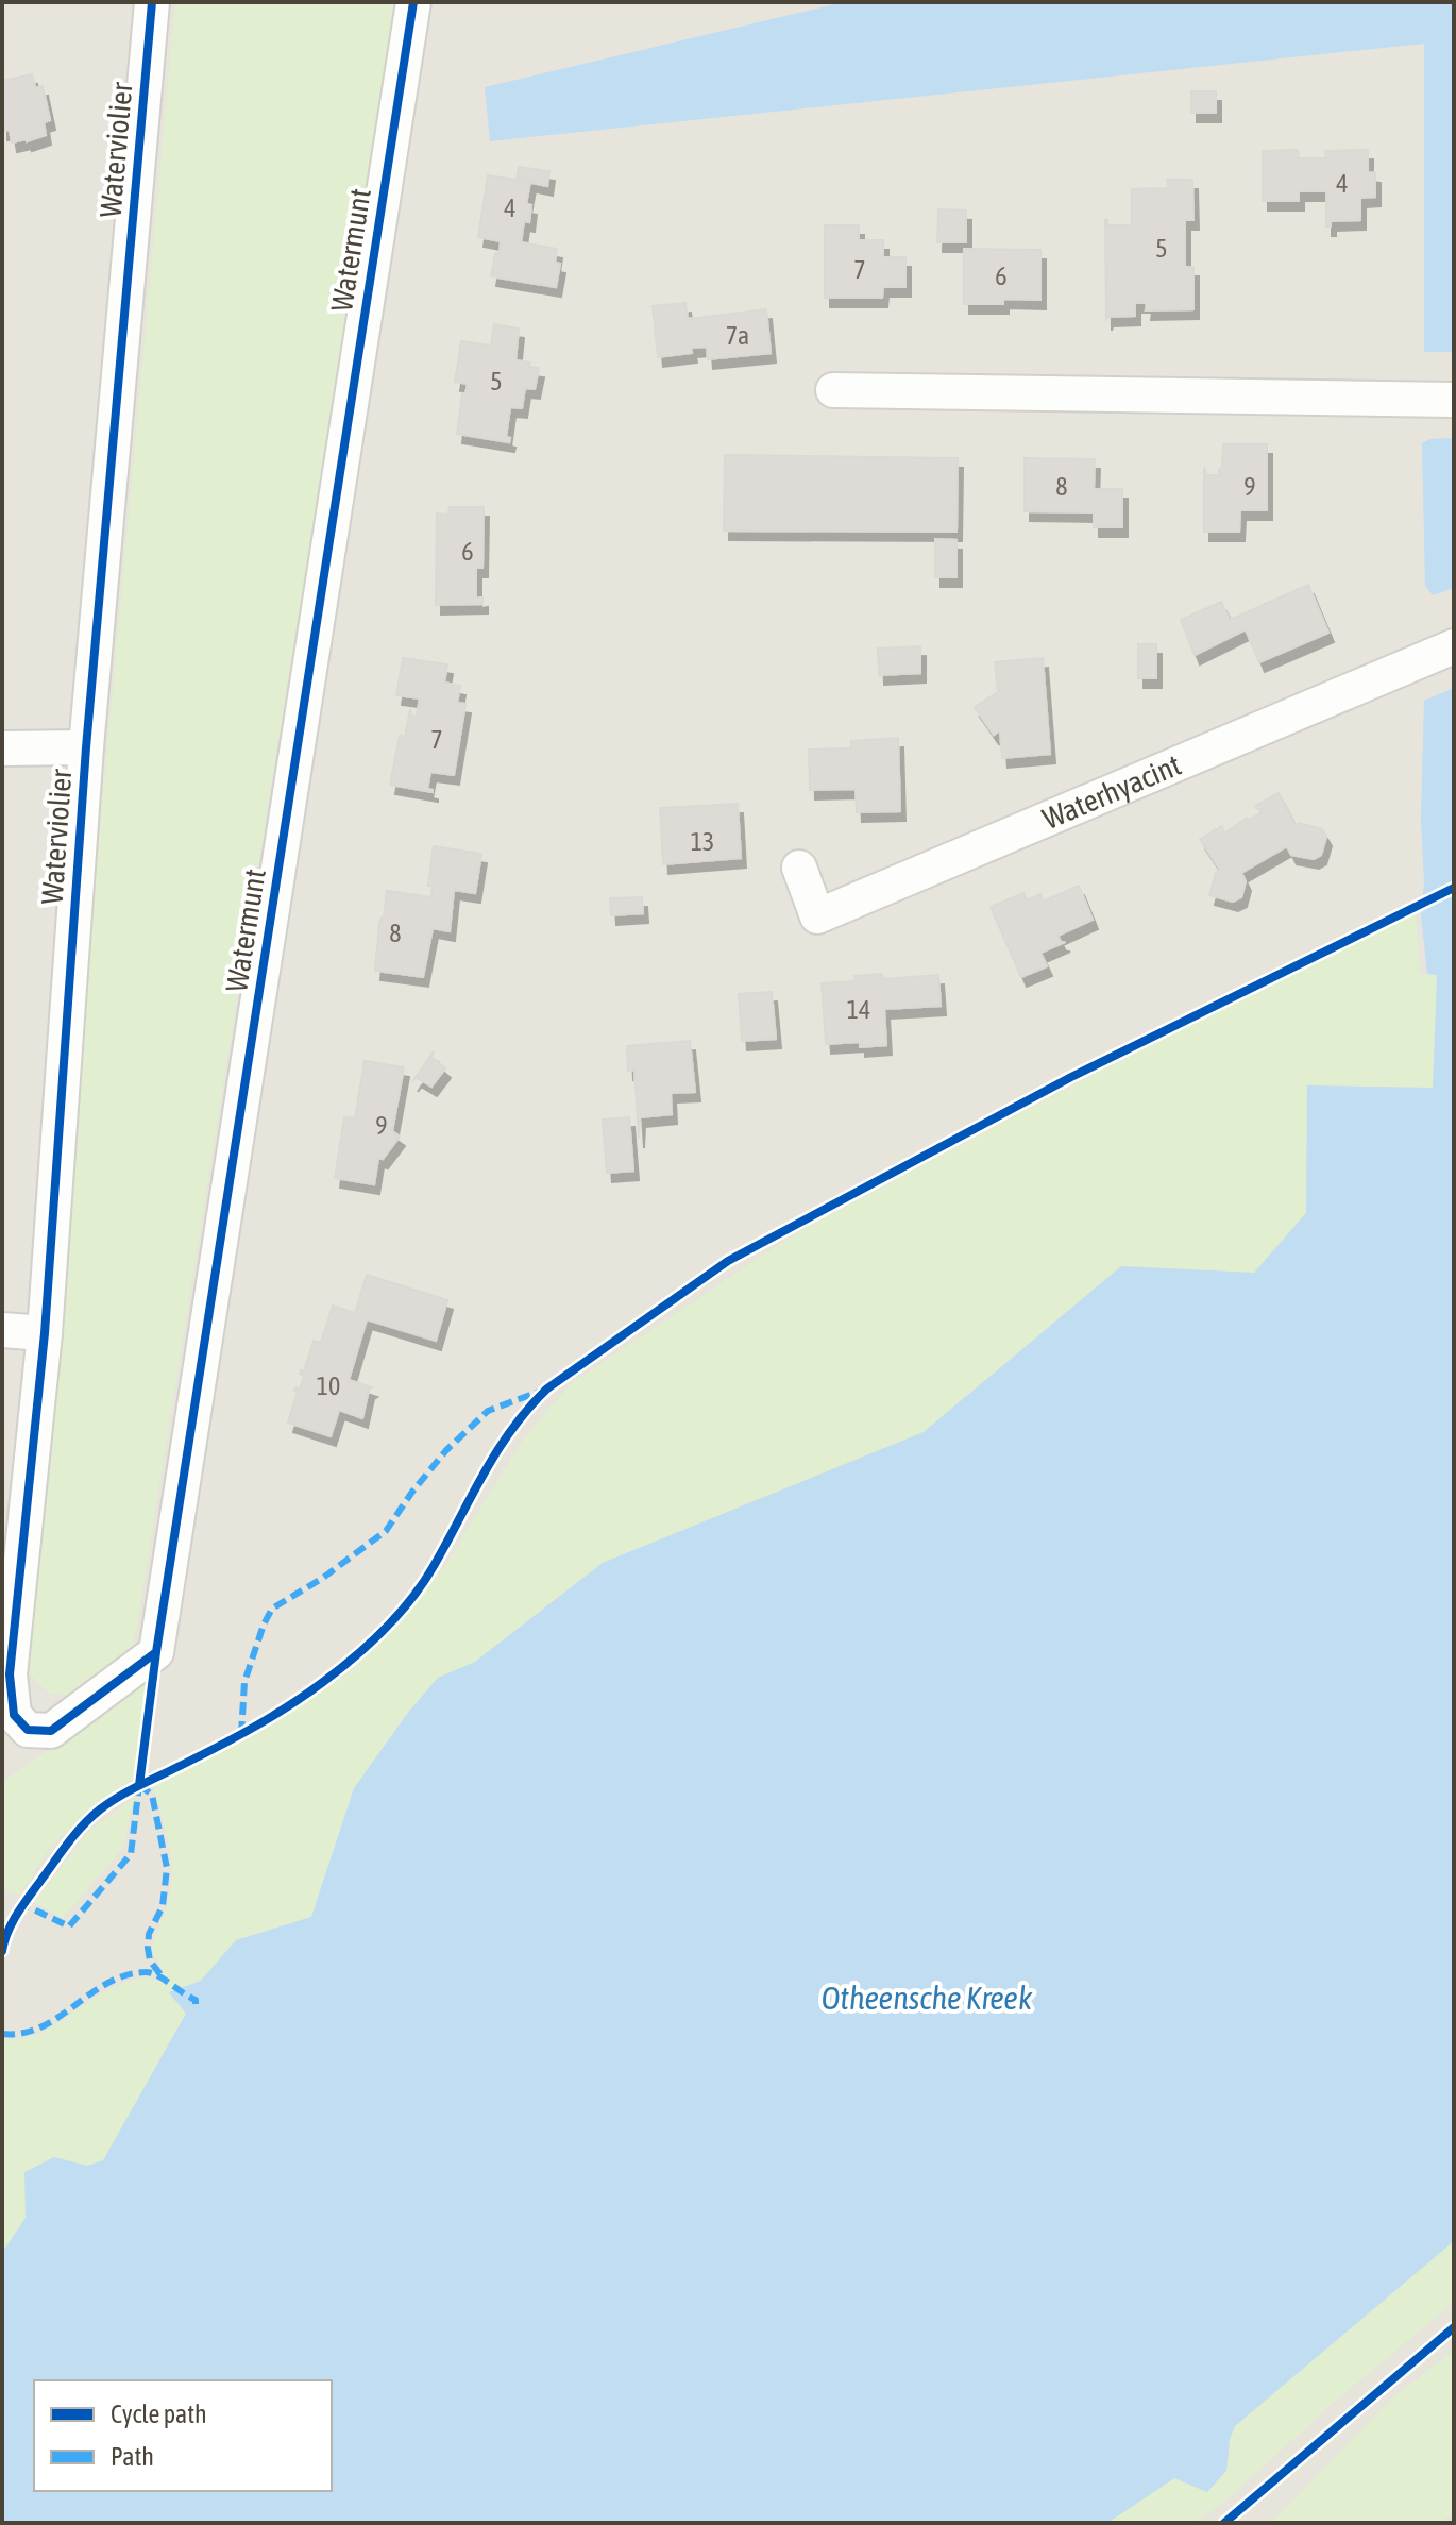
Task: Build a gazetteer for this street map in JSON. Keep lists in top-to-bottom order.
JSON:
{
  "streets": {
    "street": ["Waterviolier", "Watermunt", "Waterhyacint"]
  },
  "crossings": [
    ["Waterviolier", "Watermunt"]
  ],
  "water": ["Otheensche Kreek"],
  "house_numbers": [
    "4",
    "4",
    "5",
    "7",
    "6",
    "7a",
    "5",
    "8",
    "9",
    "6",
    "7",
    "13",
    "8",
    "14",
    "9",
    "10"
  ],
  "legend": ["Cycle path", "Path"]
}
